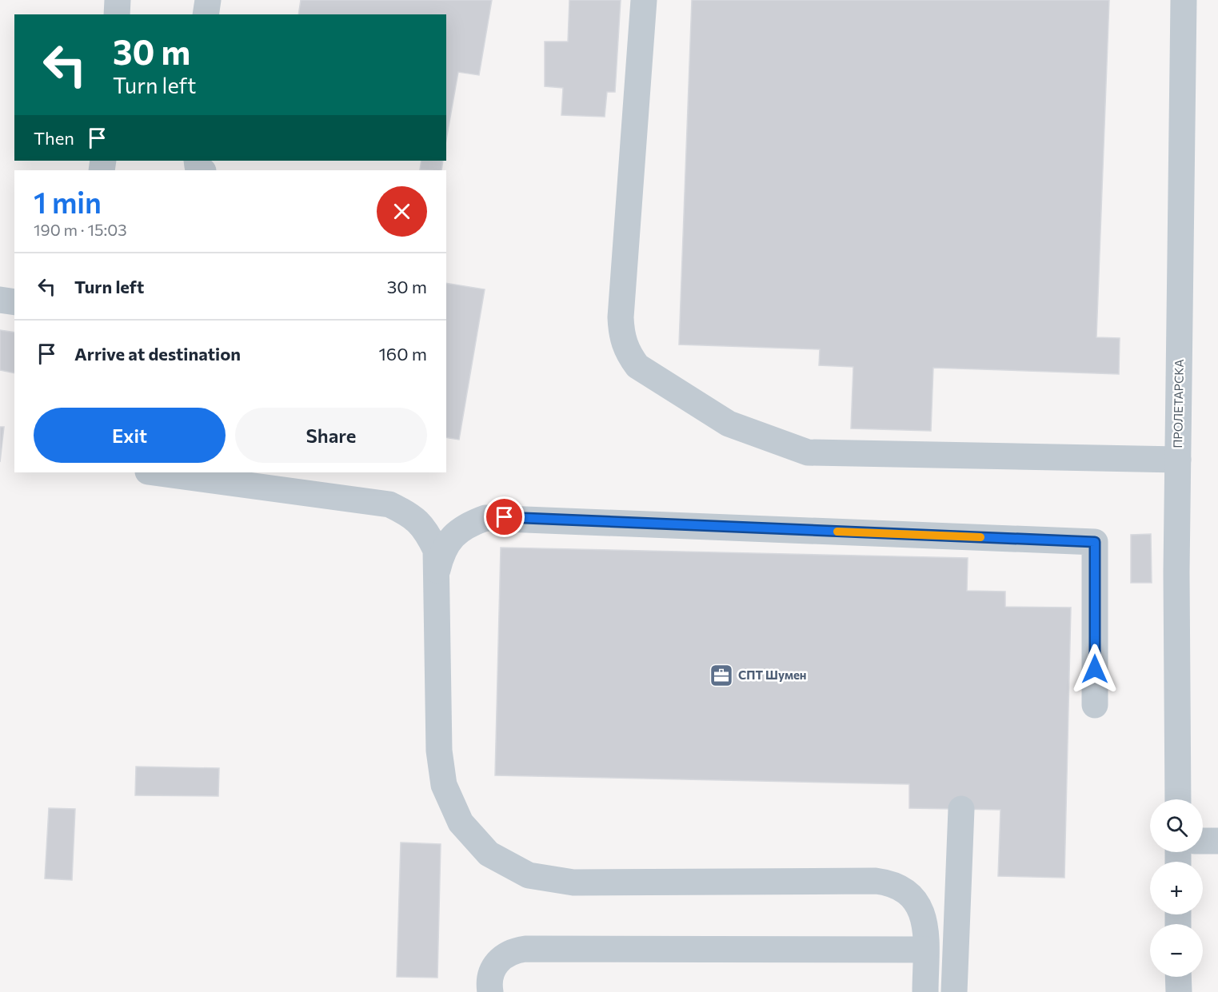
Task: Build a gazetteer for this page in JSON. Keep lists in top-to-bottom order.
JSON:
{
  "streets": {
    "street": ["ПРОЛЕТАРСКА"]
  },
  "places": {
    "office": ["СПТ Шумен"]
  },
  "page": {
    "turn": ["30 m", "Turn left"],
    "then": "Then",
    "heading": ["1 min", "190 m · 15:03"],
    "list": [
      {
        "name": "Turn left",
        "value": "30 m"
      },
      {
        "name": "Arrive at destination",
        "value": "160 m"
      }
    ],
    "buttons": ["Exit", "Share"],
    "map_buttons": ["+", "−"]
  }
}
